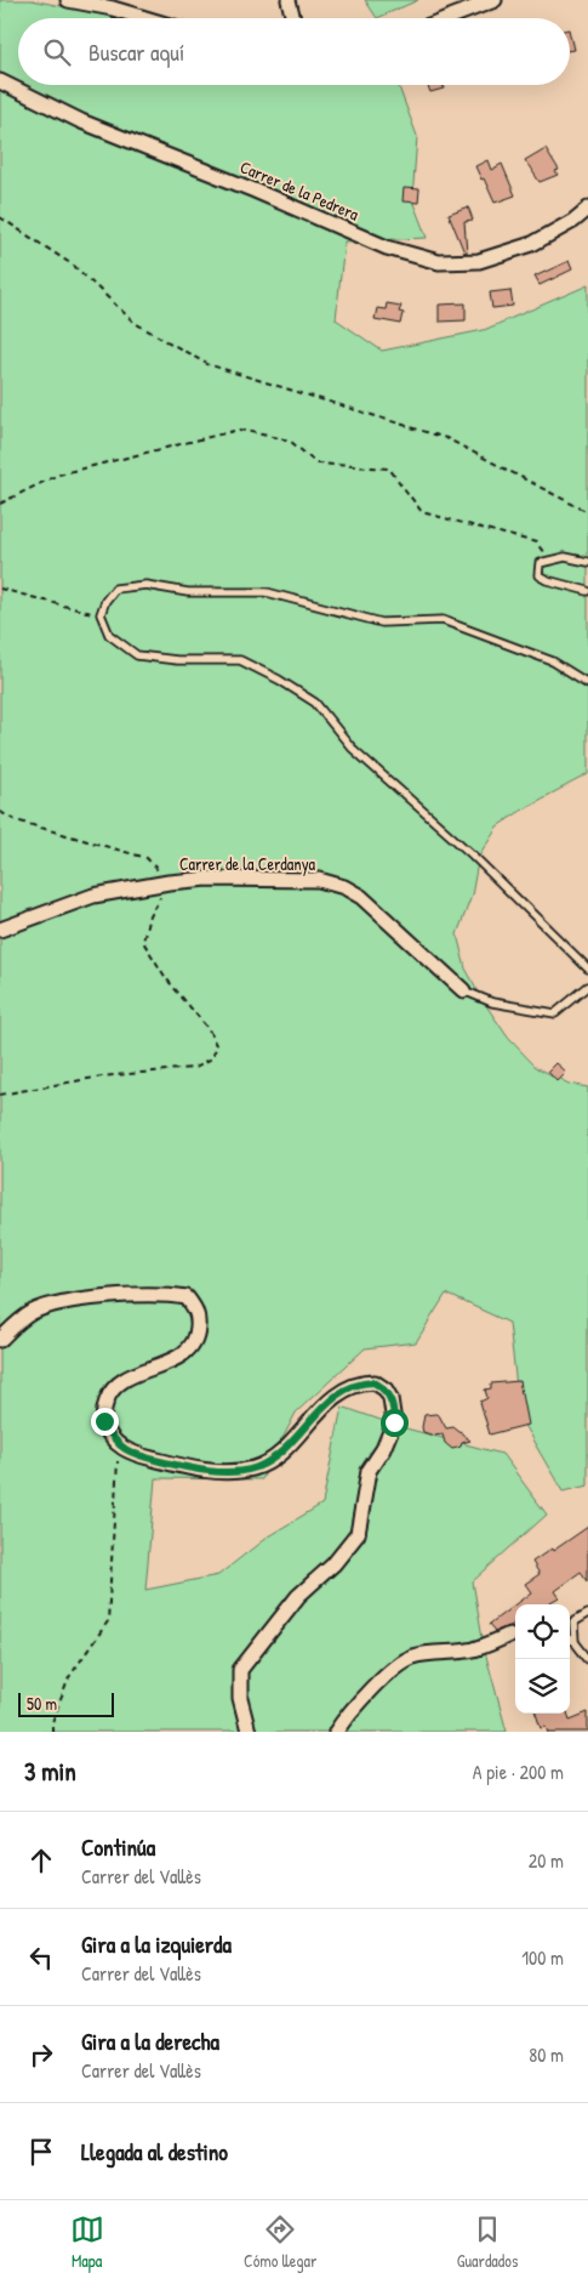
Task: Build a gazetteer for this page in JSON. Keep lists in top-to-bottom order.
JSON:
{
  "streets": {
    "street": ["Carrer de la Pedrera", "Carrer de la Cerdanya"]
  },
  "scale_bar": "50 m",
  "page": {
    "search": "Buscar aquí",
    "scale": "50 m",
    "heading": ["3 min", "A pie · 200 m"],
    "list": [
      ["Continúa", "Carrer del Vallès", "20 m"],
      ["Gira a la izquierda", "Carrer del Vallès", "100 m"],
      ["Gira a la derecha", "Carrer del Vallès", "80 m"],
      "Llegada al destino"
    ],
    "nav": ["Mapa", "Cómo llegar", "Guardados"]
  }
}
